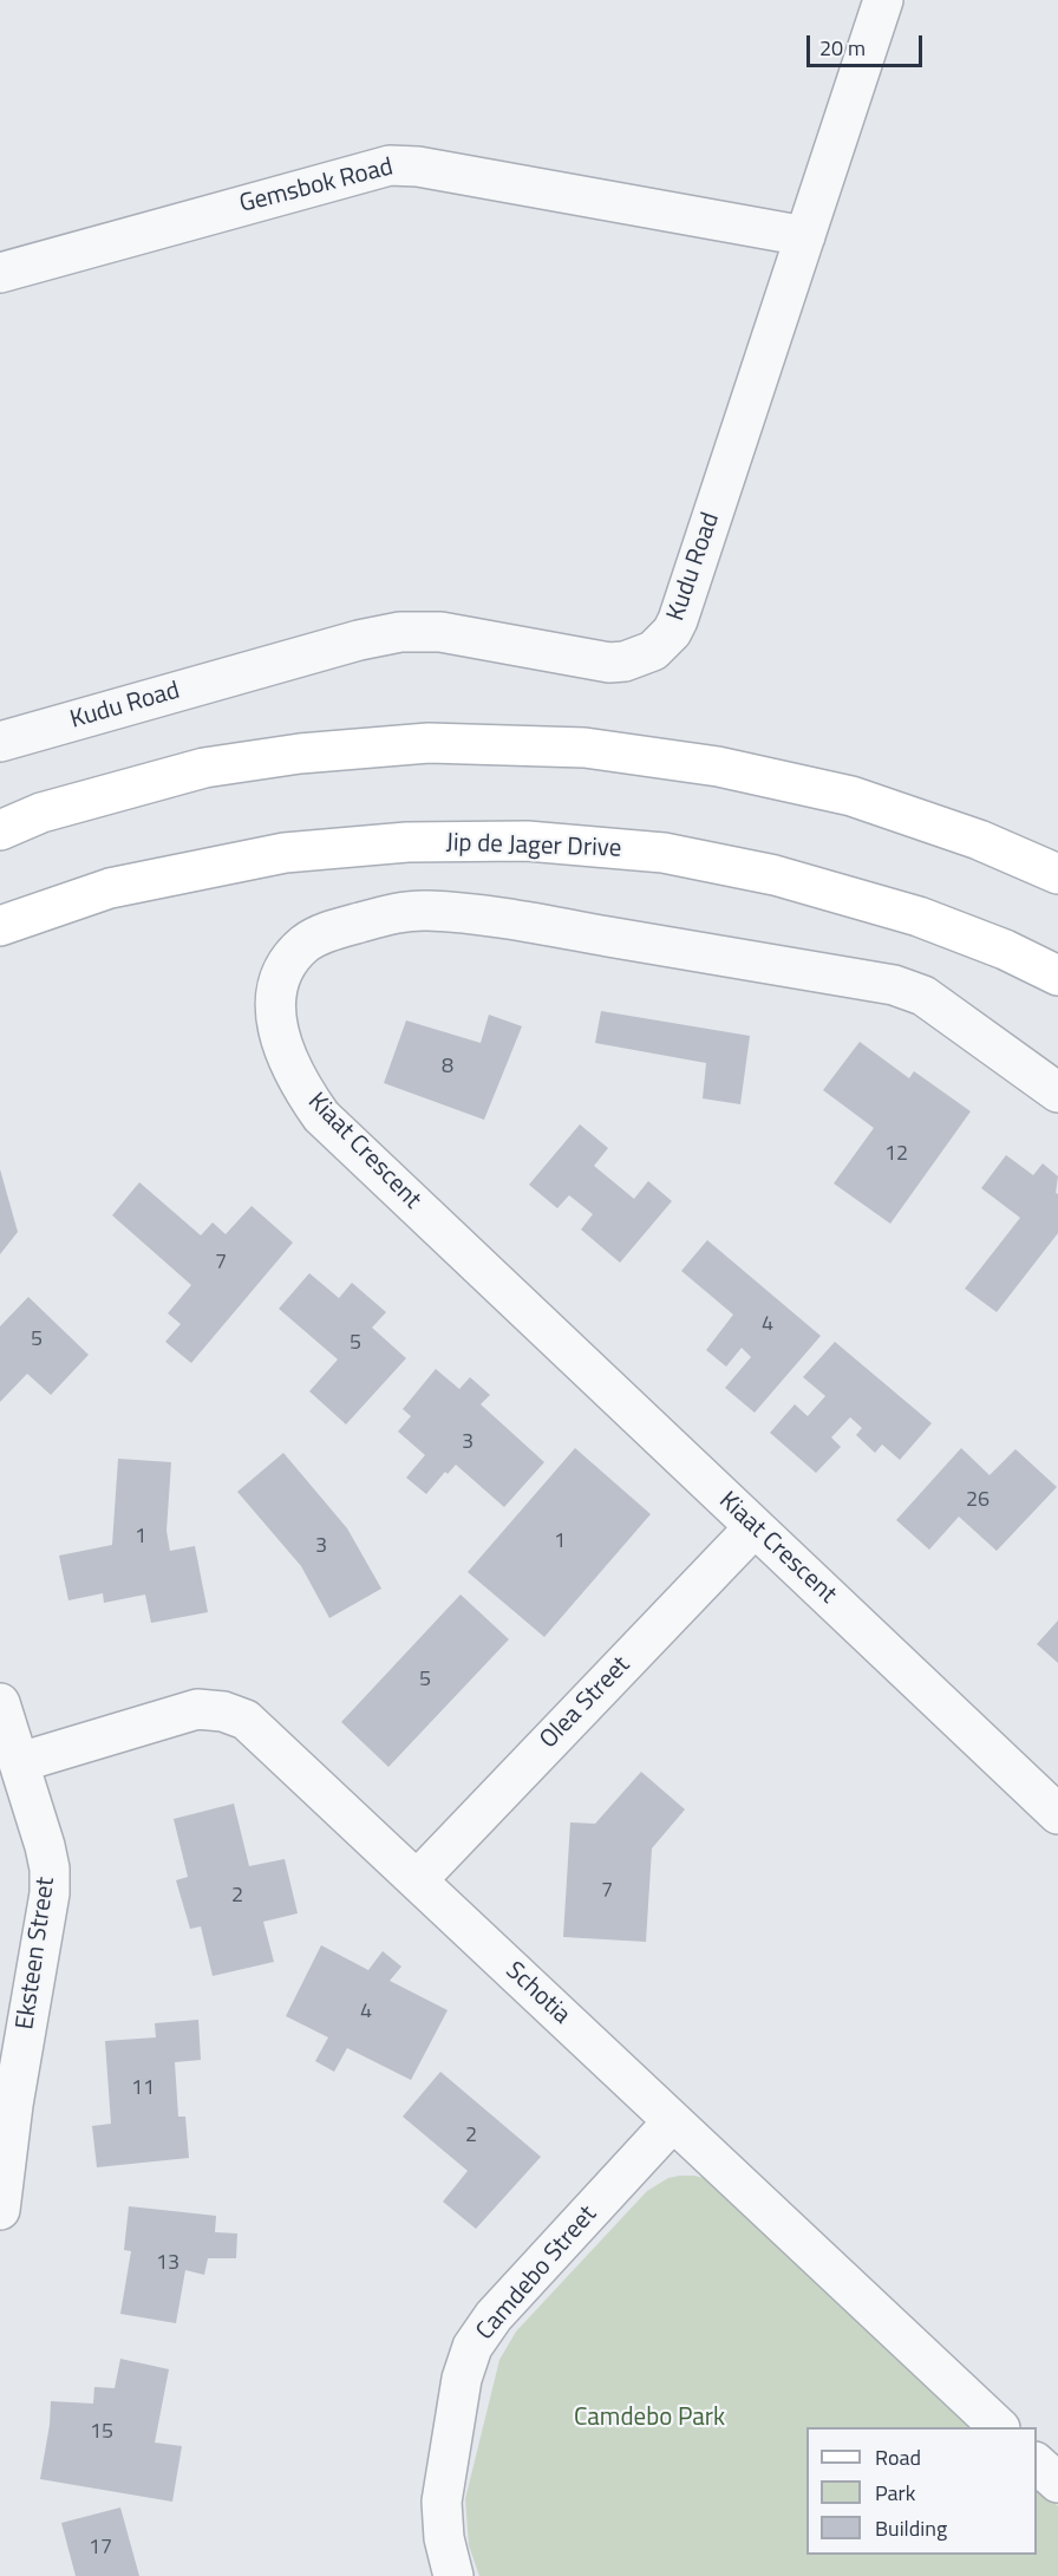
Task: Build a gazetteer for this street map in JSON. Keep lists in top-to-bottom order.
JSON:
{
  "streets": {
    "main road": ["Jip de Jager Drive"],
    "street": [
      "Gemsbok Road",
      "Kudu Road",
      "Kiaat Crescent",
      "Olea Street",
      "Eksteen Street",
      "Schotia",
      "Camdebo Street"
    ]
  },
  "crossings": [
    ["Gemsbok Road", "Kudu Road"],
    ["Kiaat Crescent", "Olea Street"],
    ["Olea Street", "Schotia"],
    ["Eksteen Street", "Schotia"],
    ["Schotia", "Camdebo Street"]
  ],
  "parks": ["Camdebo Park"],
  "house_numbers": [
    "8",
    "12",
    "7",
    "4",
    "5",
    "5",
    "3",
    "26",
    "1",
    "1",
    "3",
    "5",
    "7",
    "2",
    "4",
    "11",
    "2",
    "13",
    "15",
    "17"
  ],
  "legend": ["Road", "Park", "Building"],
  "scale_bar": "20 m"
}
